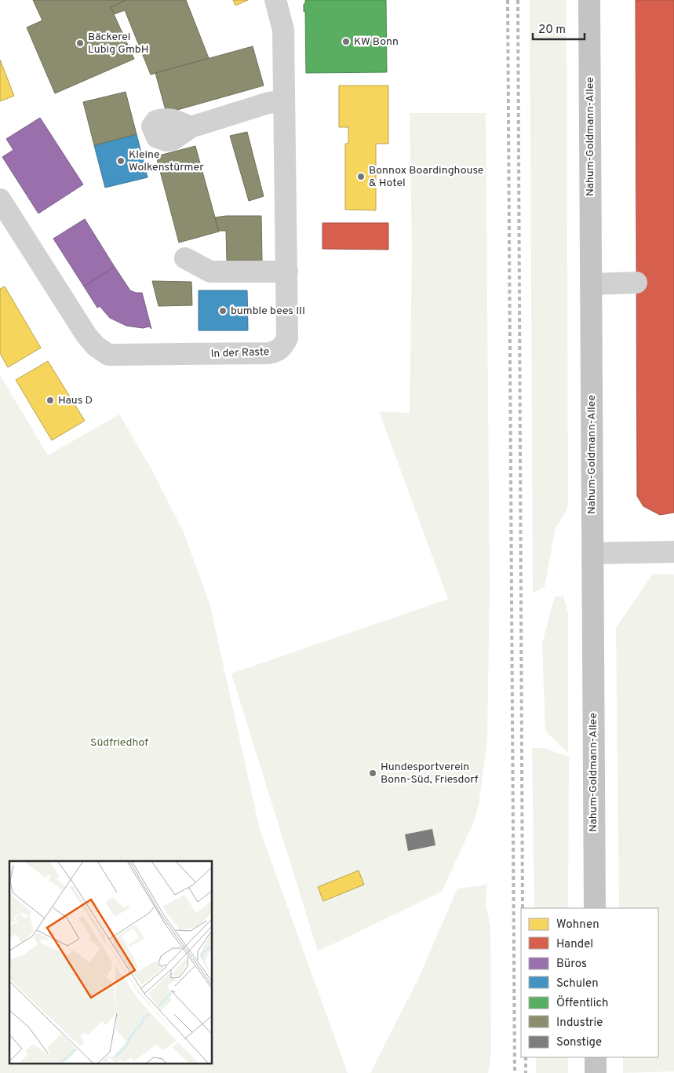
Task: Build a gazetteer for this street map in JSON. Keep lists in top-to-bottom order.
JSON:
{
  "streets": {
    "main road": ["Nahum-Goldmann-Allee"],
    "street": ["In der Raste"]
  },
  "parks": ["Südfriedhof"],
  "places": [
    "KW Bonn",
    "Bäckerei Lubig GmbH",
    "Kleine Wolkenstürmer",
    "Bonnox Boardinghouse & Hotel",
    "bumble bees III",
    "Haus D",
    "Hundesportverein Bonn-Süd, Friesdorf"
  ],
  "legend": [
    "Wohnen",
    "Handel",
    "Büros",
    "Schulen",
    "Öffentlich",
    "Industrie",
    "Sonstige"
  ],
  "scale_bar": "20 m"
}
